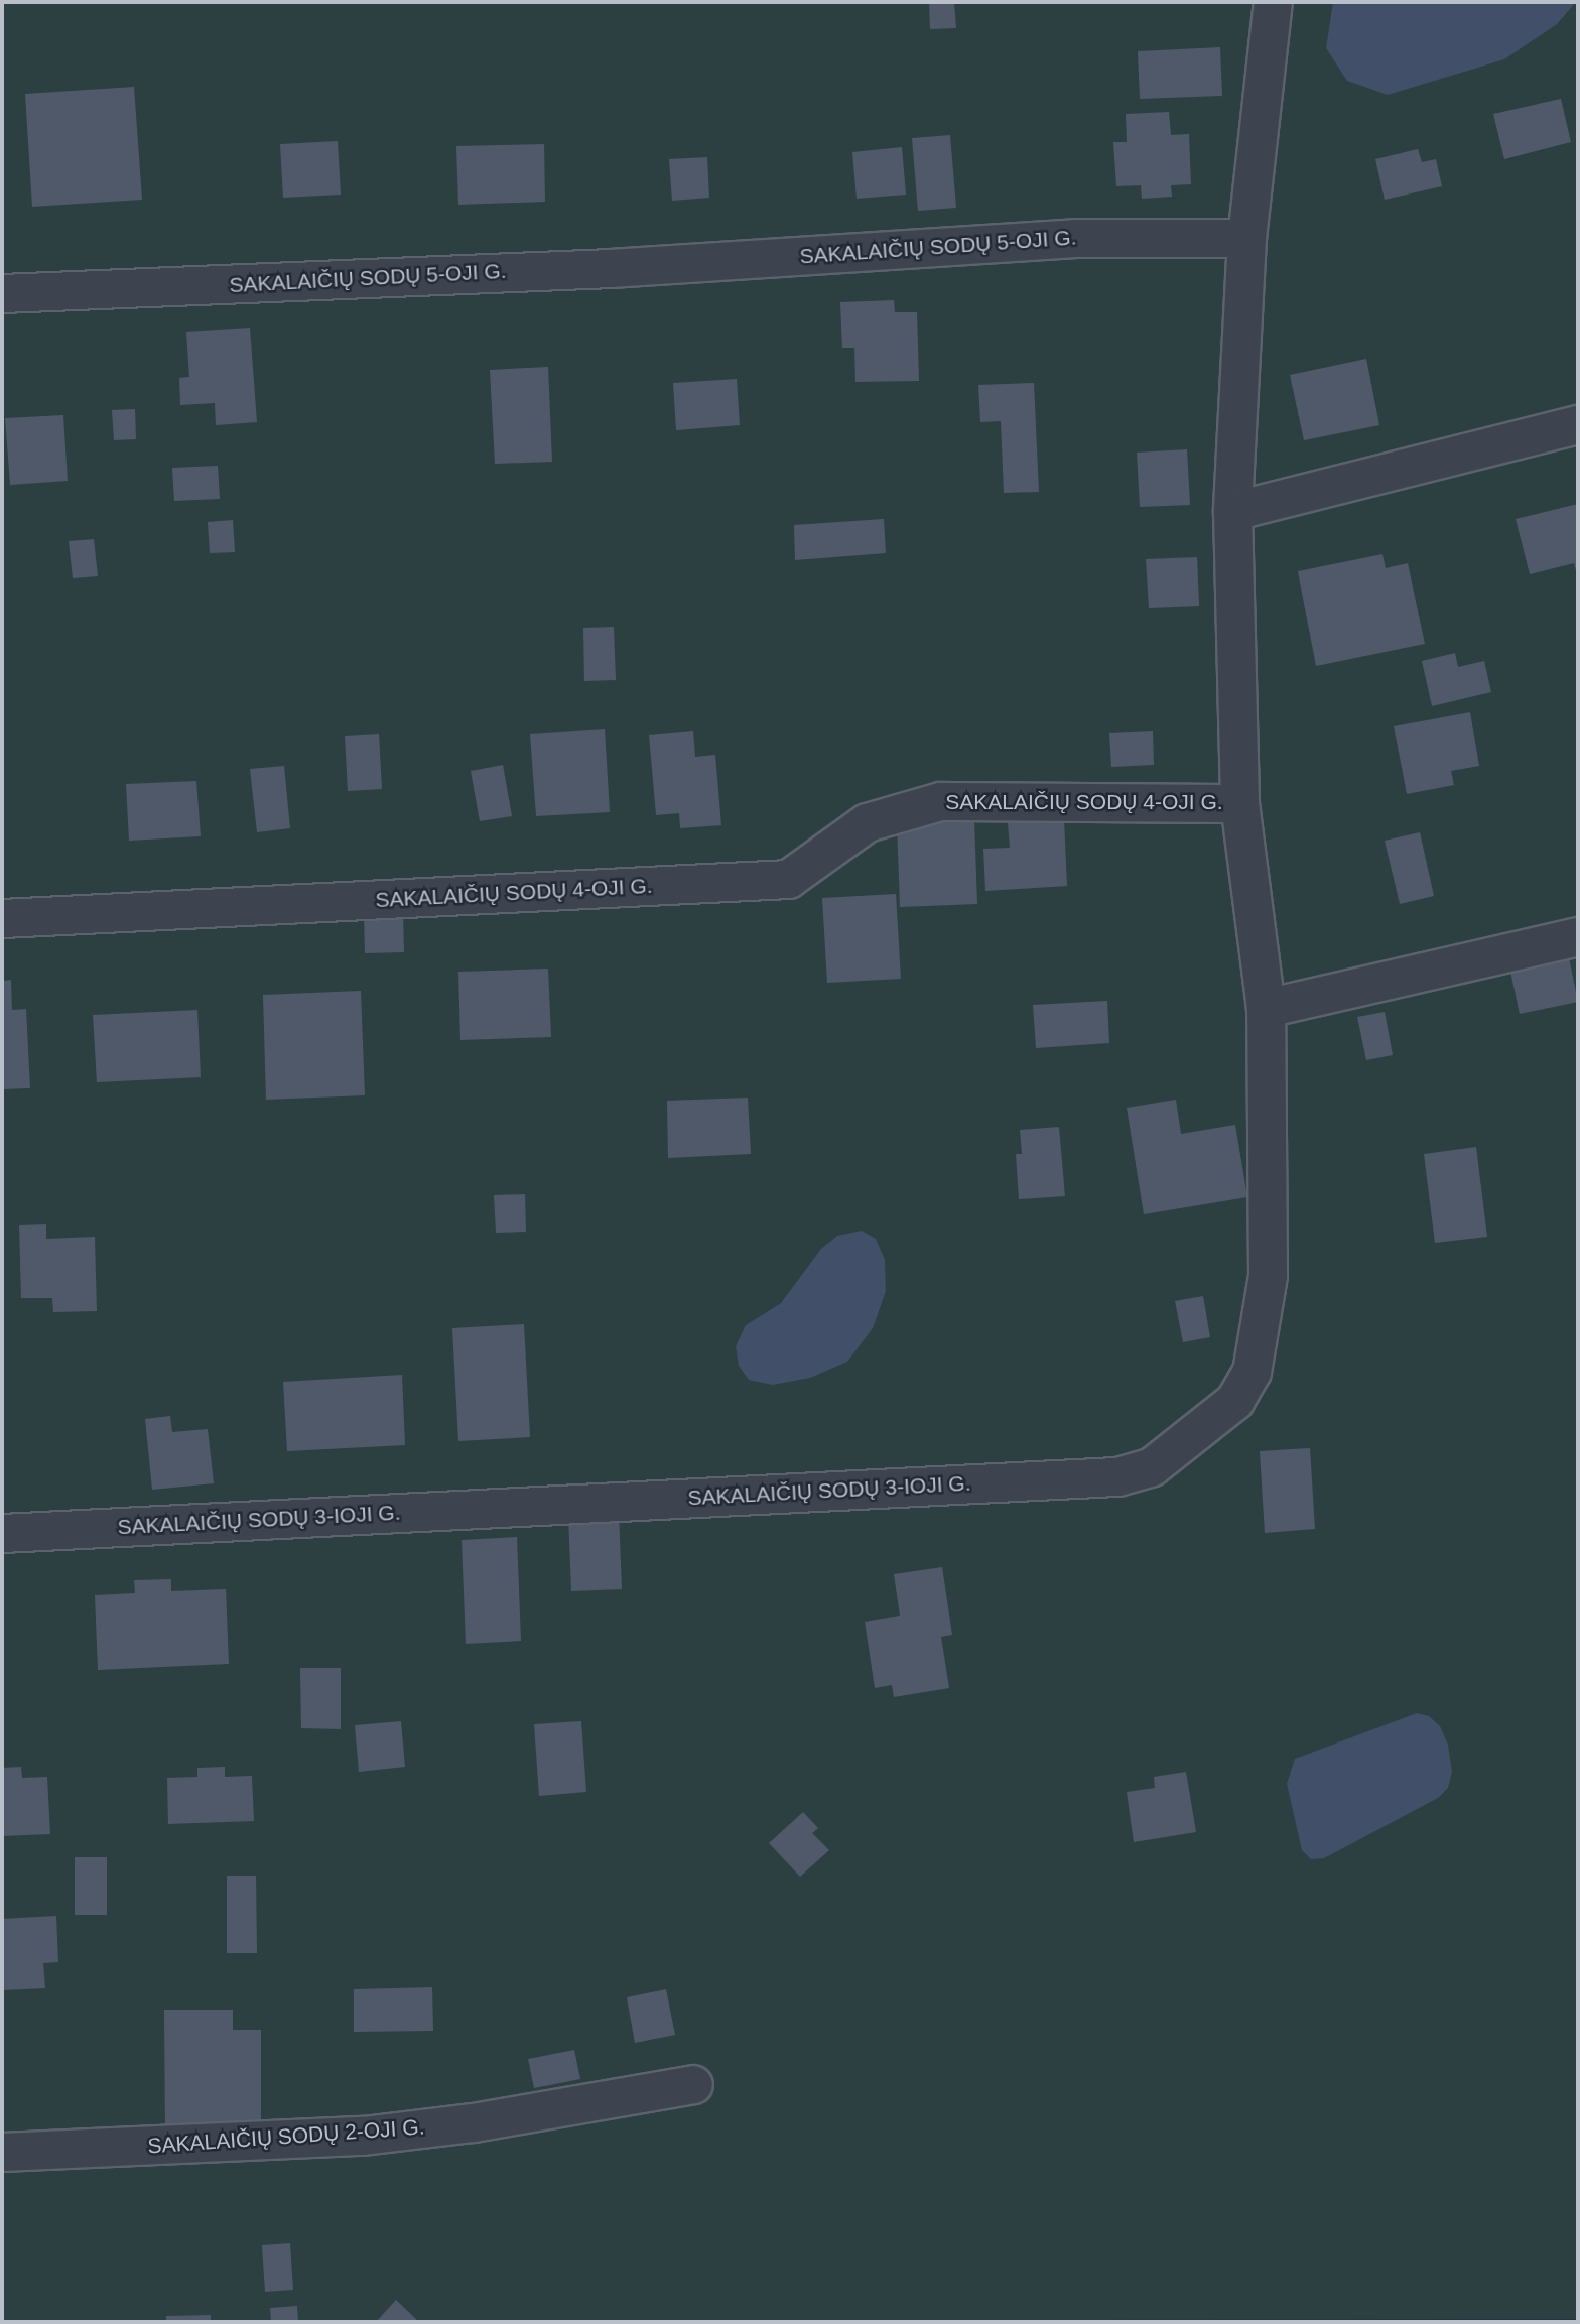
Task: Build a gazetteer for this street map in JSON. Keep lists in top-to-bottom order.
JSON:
{
  "streets": {
    "street": [
      "SAKALAIČIŲ SODŲ 5-OJI G.",
      "SAKALAIČIŲ SODŲ 4-OJI G.",
      "SAKALAIČIŲ SODŲ 3-IOJI G.",
      "SAKALAIČIŲ SODŲ 2-OJI G."
    ]
  },
  "crossings": [
    ["SAKALAIČIŲ SODŲ 4-OJI G.", "SAKALAIČIŲ SODŲ 3-IOJI G."]
  ]
}
